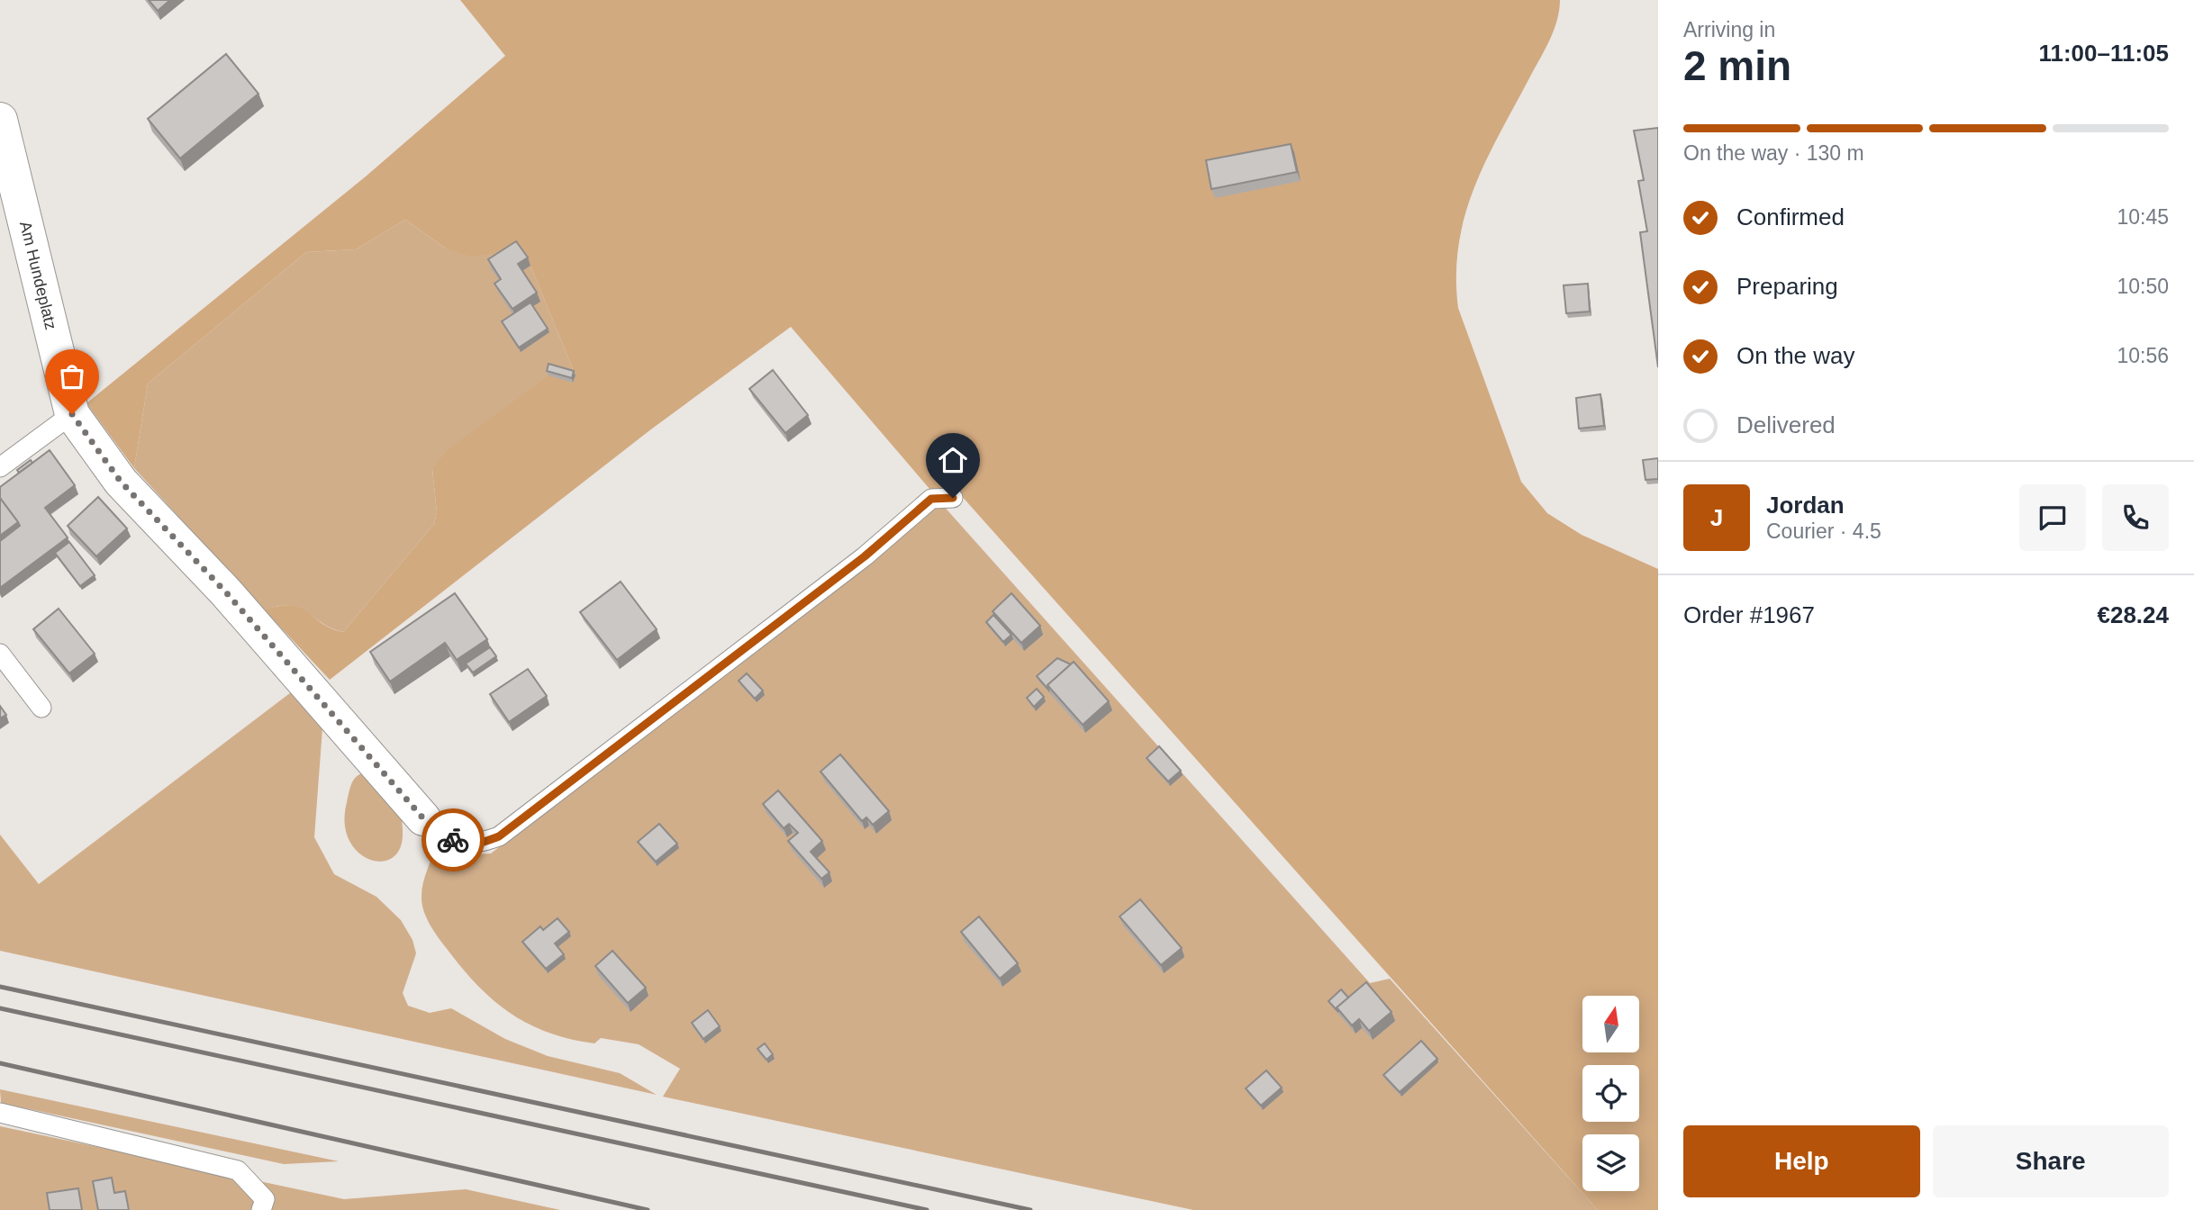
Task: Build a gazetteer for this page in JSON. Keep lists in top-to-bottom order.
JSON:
{
  "streets": {
    "street": ["Am Hundeplatz"]
  },
  "north": "top",
  "page": {
    "heading": ["2 min", "Arriving in", "11:00–11:05"],
    "panel": [
      "Jordan",
      "Courier · 4.5",
      "Order #1967",
      "€28.24"
    ],
    "bar": "On the way · 130 m",
    "list": [
      ["Confirmed", "10:45"],
      ["Preparing", "10:50"],
      ["On the way", "10:56"],
      "Delivered"
    ],
    "round": "J",
    "buttons": ["Help", "Share"]
  }
}
